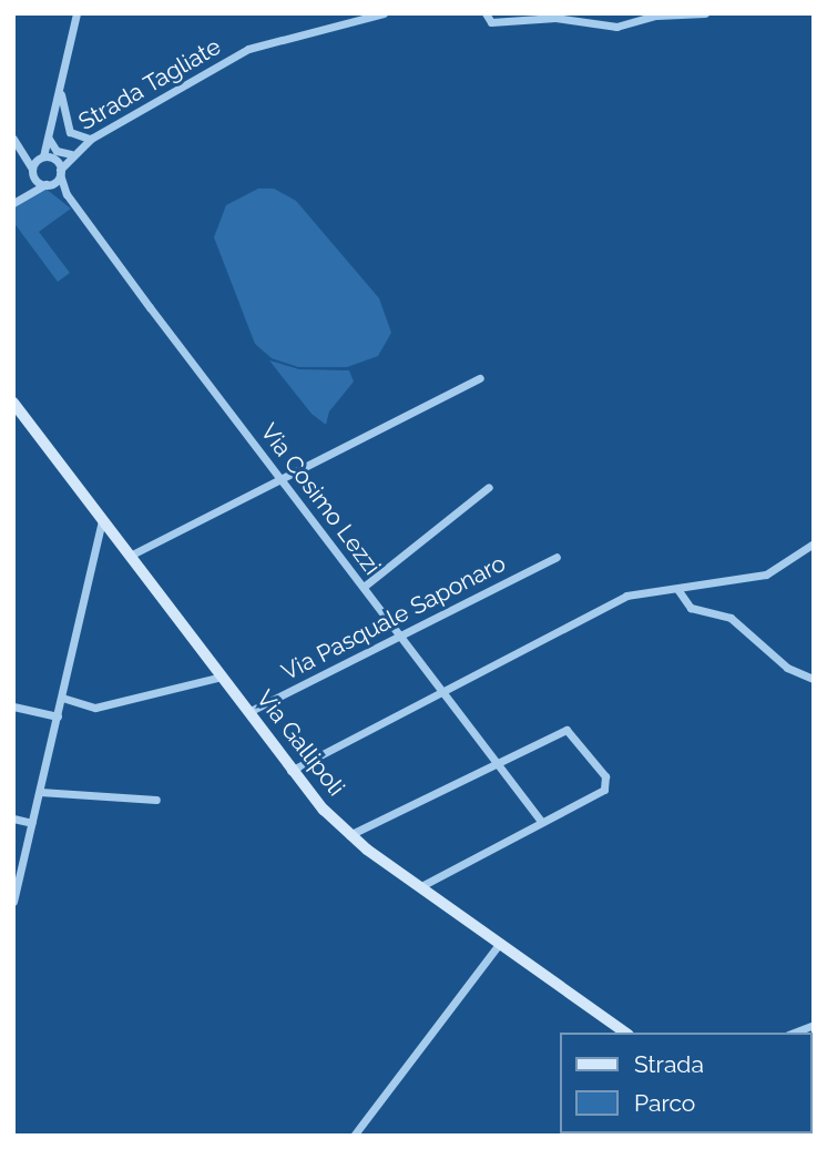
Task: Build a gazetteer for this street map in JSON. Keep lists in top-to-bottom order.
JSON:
{
  "streets": {
    "main road": ["Via Gallipoli"],
    "street": ["Strada Tagliate", "Via Cosimo Lezzi", "Via Pasquale Saponaro"]
  },
  "crossings": [
    ["Strada Tagliate", "Via Cosimo Lezzi"],
    ["Via Cosimo Lezzi", "Via Pasquale Saponaro"],
    ["Via Pasquale Saponaro", "Via Gallipoli"]
  ],
  "legend": ["Strada", "Parco"]
}
